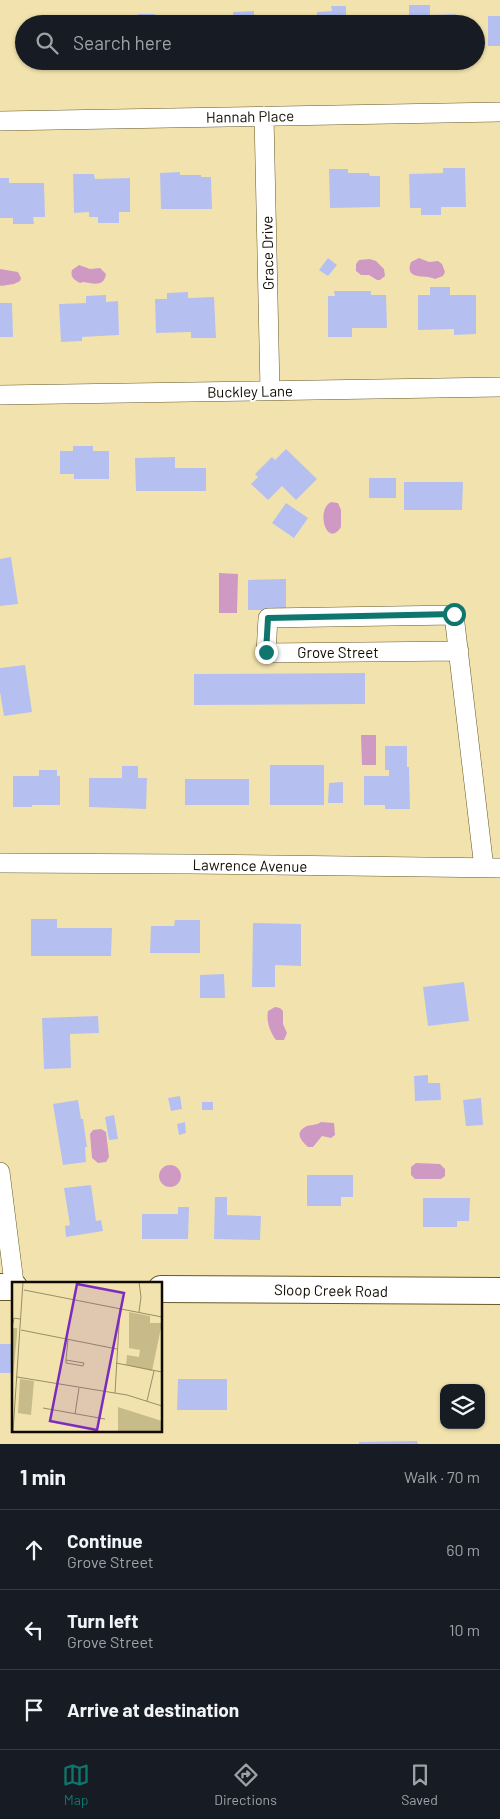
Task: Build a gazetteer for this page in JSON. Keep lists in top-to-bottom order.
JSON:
{
  "streets": {
    "street": [
      "Hannah Place",
      "Grace Drive",
      "Buckley Lane",
      "Grove Street",
      "Lawrence Avenue",
      "Sloop Creek Road"
    ]
  },
  "crossings": [
    ["Hannah Place", "Grace Drive"],
    ["Grace Drive", "Buckley Lane"],
    ["Grove Street", "Lawrence Avenue"]
  ],
  "page": {
    "search": "Search here",
    "heading": ["1 min", "Walk · 70 m"],
    "list": [
      ["Continue", "Grove Street", "60 m"],
      ["Turn left", "Grove Street", "10 m"],
      "Arrive at destination"
    ],
    "nav": ["Map", "Directions", "Saved"]
  }
}
